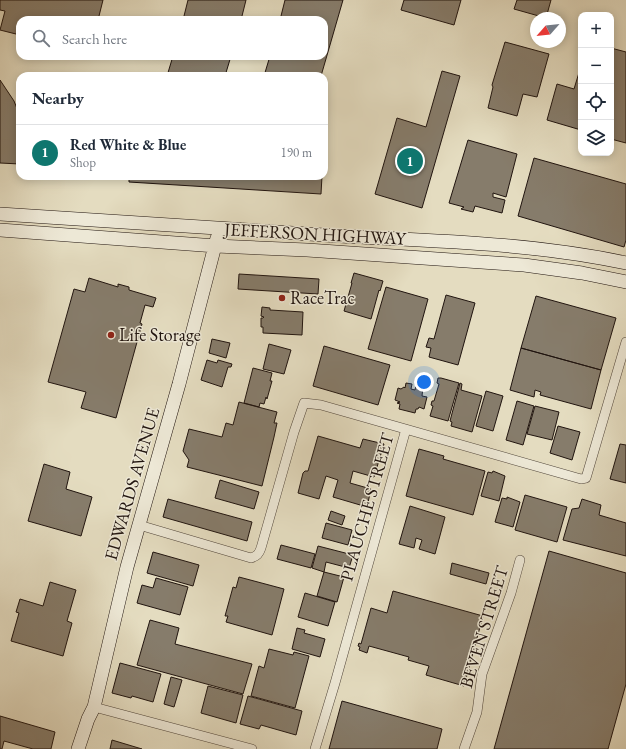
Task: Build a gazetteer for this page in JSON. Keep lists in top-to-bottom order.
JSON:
{
  "streets": {
    "main road": ["JEFFERSON HIGHWAY", "EDWARDS AVENUE"],
    "street": ["PLAUCHE STREET", "BEVEN STREET"]
  },
  "crossings": [
    ["JEFFERSON HIGHWAY", "EDWARDS AVENUE"]
  ],
  "places": ["RaceTrac", "Life Storage"],
  "north": "bottom left",
  "page": {
    "map_buttons": ["+", "−"],
    "search": "Search here",
    "heading": "Nearby",
    "list": [
      {
        "mark": "1",
        "name": "Red White & Blue",
        "note": "Shop",
        "value": "190 m"
      }
    ],
    "pins": "1"
  }
}
